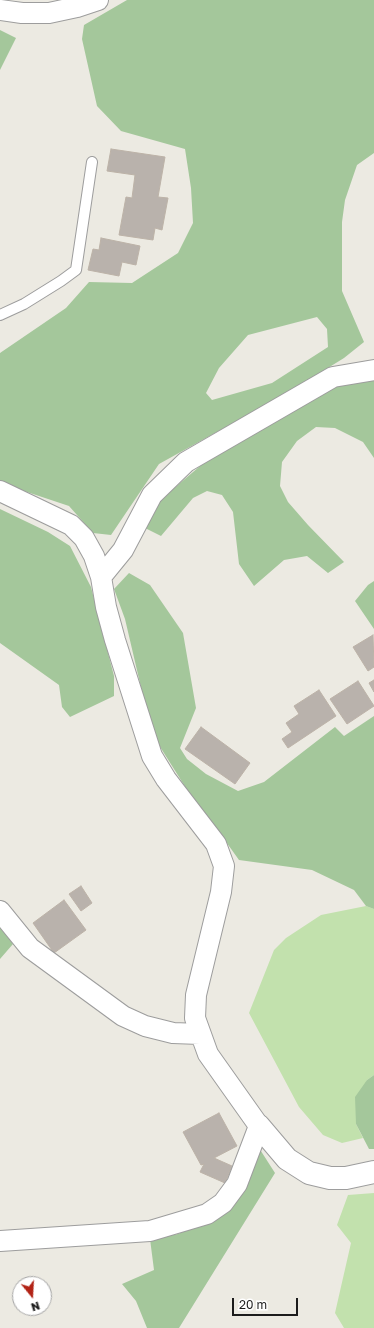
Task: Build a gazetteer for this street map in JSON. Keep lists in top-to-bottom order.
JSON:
{
  "scale_bar": "20 m",
  "north": "bottom"
}
